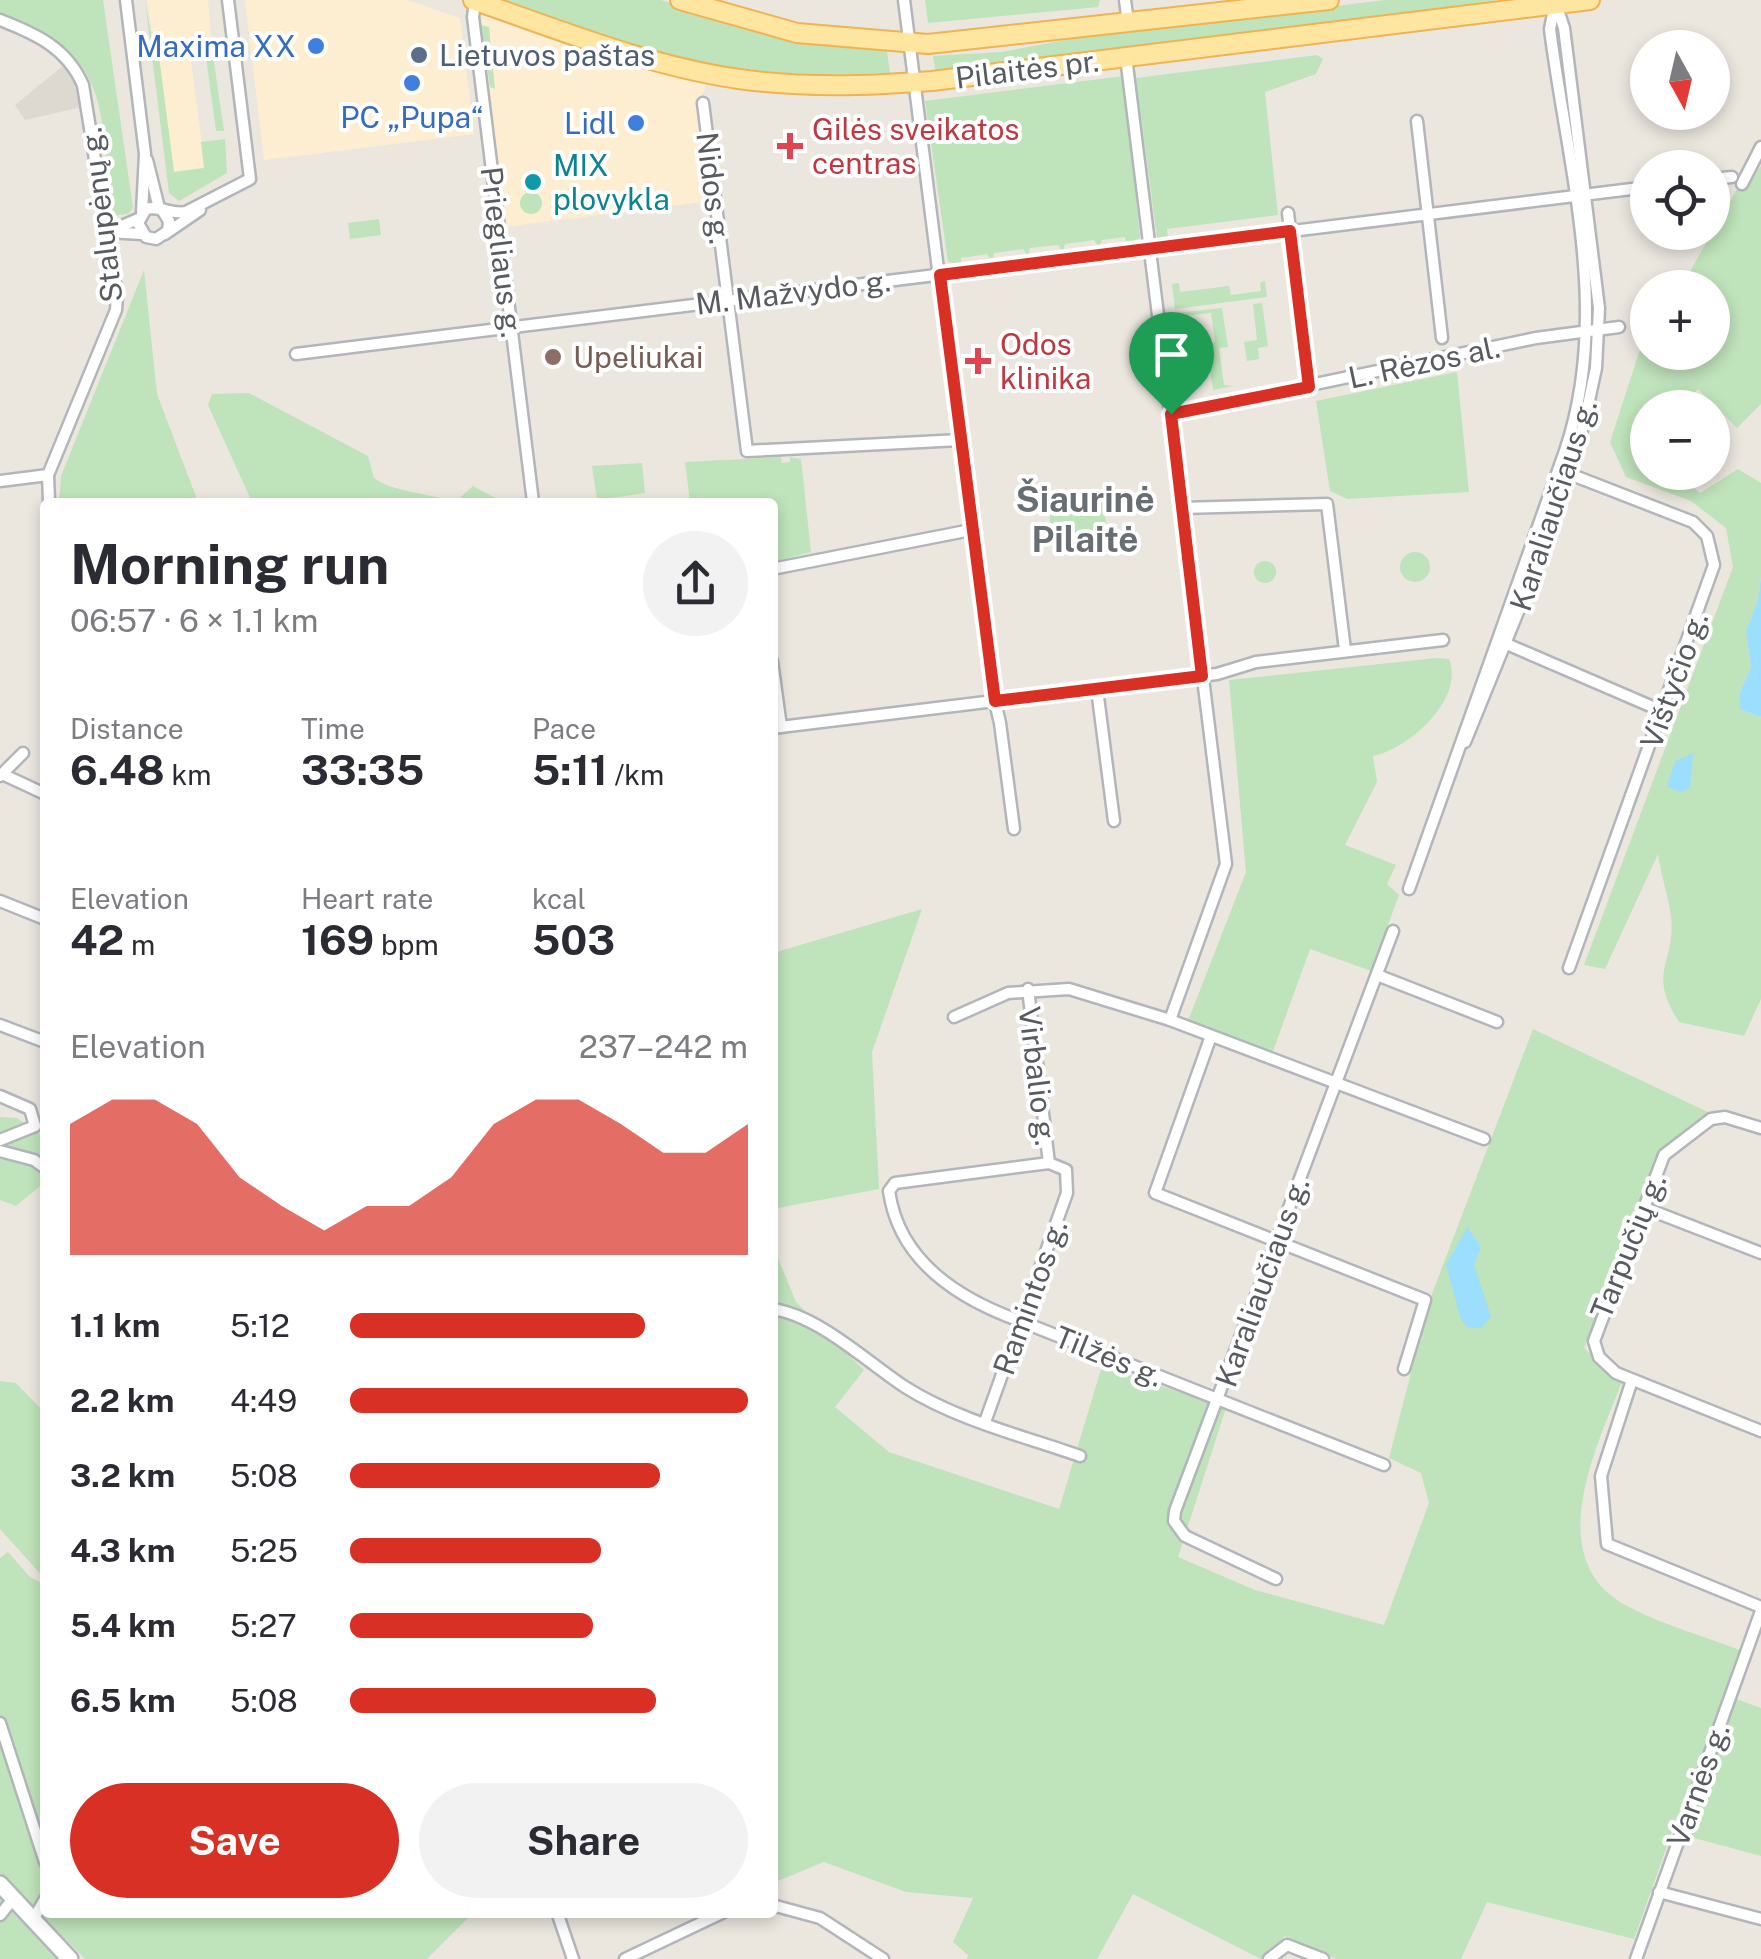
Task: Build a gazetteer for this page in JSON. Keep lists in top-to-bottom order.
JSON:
{
  "streets": {
    "main road": ["Pilaitės pr."],
    "street": [
      "Nidos g.",
      "Stalupėnų g.",
      "Priegliaus g.",
      "M. Mažvydo g.",
      "L. Rėzos al.",
      "Karaliaučiaus g.",
      "Vištyčio g.",
      "Virbalio g.",
      "Tarpučių g.",
      "Ramintos g.",
      "Tilžės g.",
      "Varnės g."
    ]
  },
  "crossings": [
    ["Pilaitės pr.", "Priegliaus g."],
    ["Pilaitės pr.", "Karaliaučiaus g."],
    ["Nidos g.", "M. Mažvydo g."],
    ["Priegliaus g.", "M. Mažvydo g."],
    ["M. Mažvydo g.", "Karaliaučiaus g."],
    ["L. Rėzos al.", "Karaliaučiaus g."],
    ["Karaliaučiaus g.", "Vištyčio g."],
    ["Karaliaučiaus g.", "Tilžės g."],
    ["Virbalio g.", "Ramintos g."],
    ["Virbalio g.", "Tilžės g."],
    ["Ramintos g.", "Tilžės g."]
  ],
  "districts": ["Šiaurinė Pilaitė"],
  "places": {
    "other": [
      "Maxima XX",
      "Lietuvos paštas",
      "PC „Pupa“",
      "Lidl",
      "MIX plovykla",
      "Upeliukai"
    ],
    "health": ["Gilės sveikatos centras", "Odos klinika"]
  },
  "north": "bottom",
  "page": {
    "map_buttons": ["+", "−"],
    "heading": ["Morning run", "06:57 · 6 × 1.1 km"],
    "stats": [
      ["Distance", "6.48 km"],
      ["Time", "33:35"],
      ["Pace", "5:11 /km"],
      ["Elevation", "42 m"],
      ["Heart rate", "169 bpm"],
      ["kcal", "503"]
    ],
    "chart": ["Elevation", "237–242 m"],
    "list": [
      {
        "name": "1.1 km",
        "note": "5:12"
      },
      {
        "name": "2.2 km",
        "note": "4:49"
      },
      {
        "name": "3.2 km",
        "note": "5:08"
      },
      {
        "name": "4.3 km",
        "note": "5:25"
      },
      {
        "name": "5.4 km",
        "note": "5:27"
      },
      {
        "name": "6.5 km",
        "note": "5:08"
      }
    ],
    "buttons": ["Save", "Share"]
  }
}
